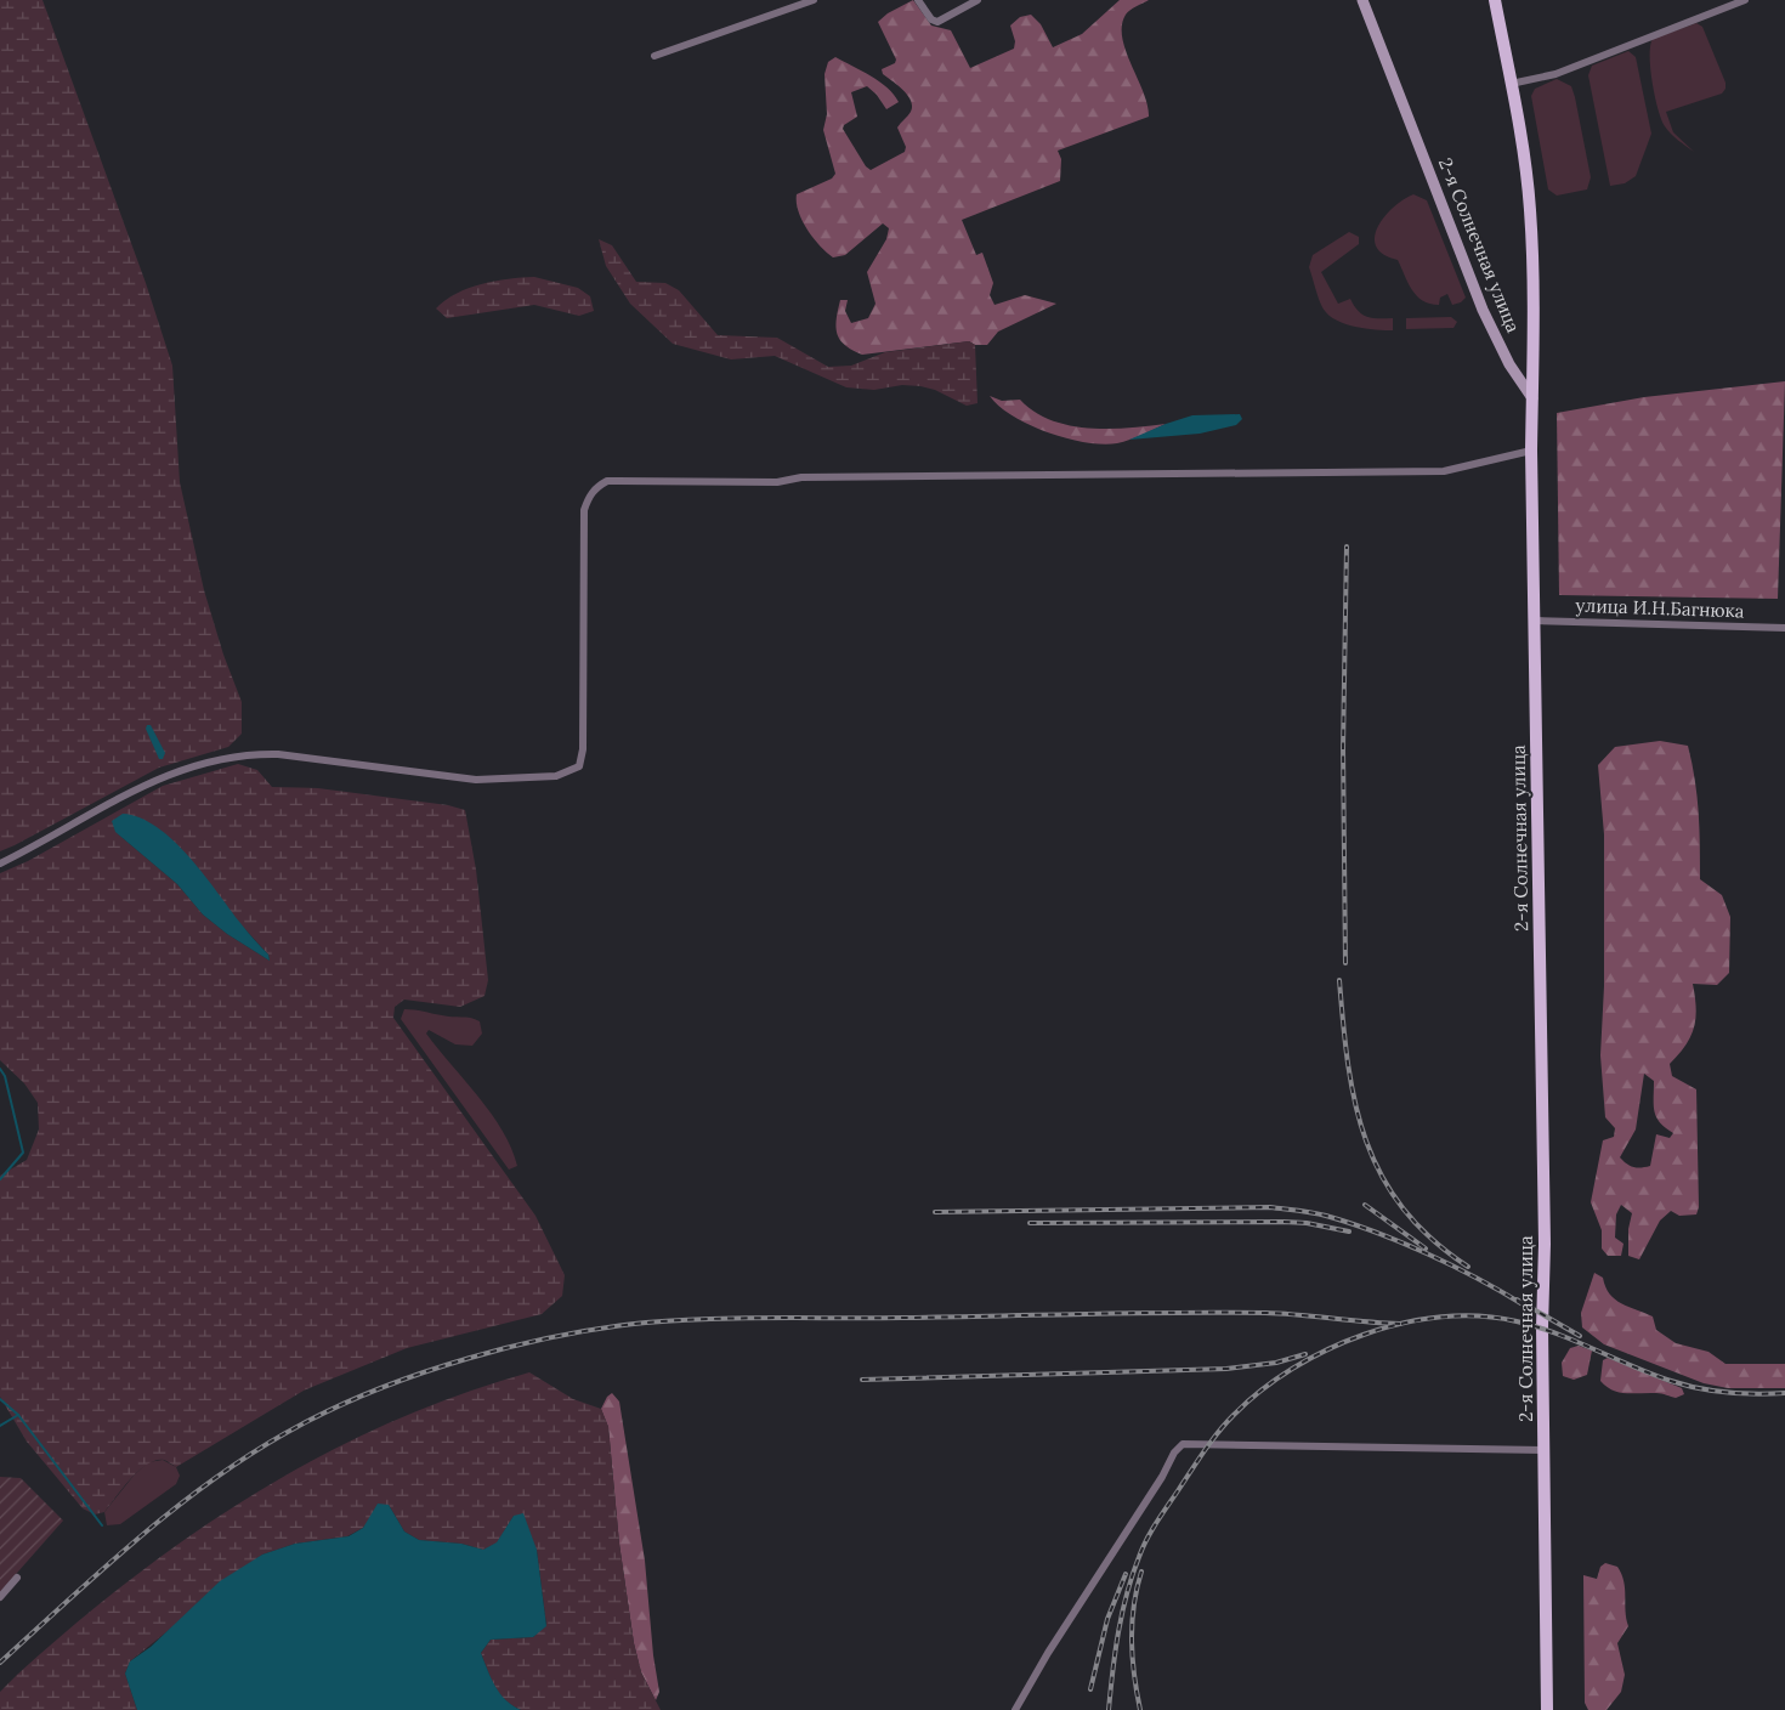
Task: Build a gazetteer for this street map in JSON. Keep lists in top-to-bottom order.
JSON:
{
  "streets": {
    "main road": ["2-я Солнечная улица"],
    "street": ["улица И.Н.Багнюка"]
  },
  "crossings": [
    ["2-я Солнечная улица", "улица И.Н.Багнюка"]
  ]
}
